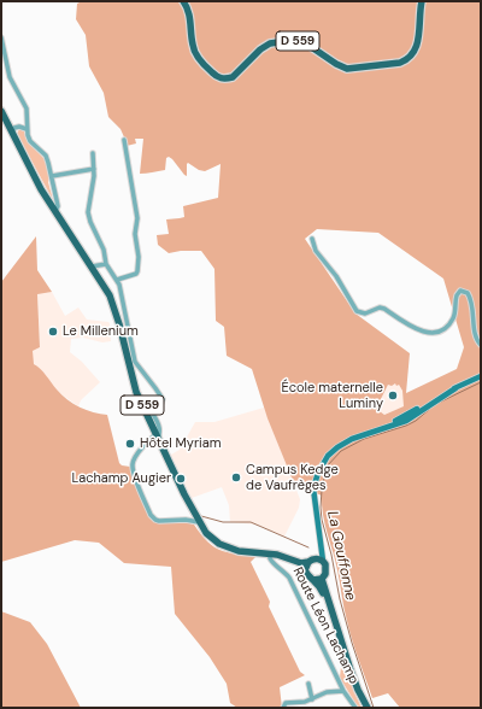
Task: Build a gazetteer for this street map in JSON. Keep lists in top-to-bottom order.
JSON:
{
  "streets": {
    "main road": ["D 559", "Route Léon Lachamp"]
  },
  "water": ["La Gouffonne"],
  "places": [
    "Le Millenium",
    "École maternelle Luminy",
    "Hôtel Myriam",
    "Campus Kedge de Vaufrèges",
    "Lachamp Augier"
  ]
}
